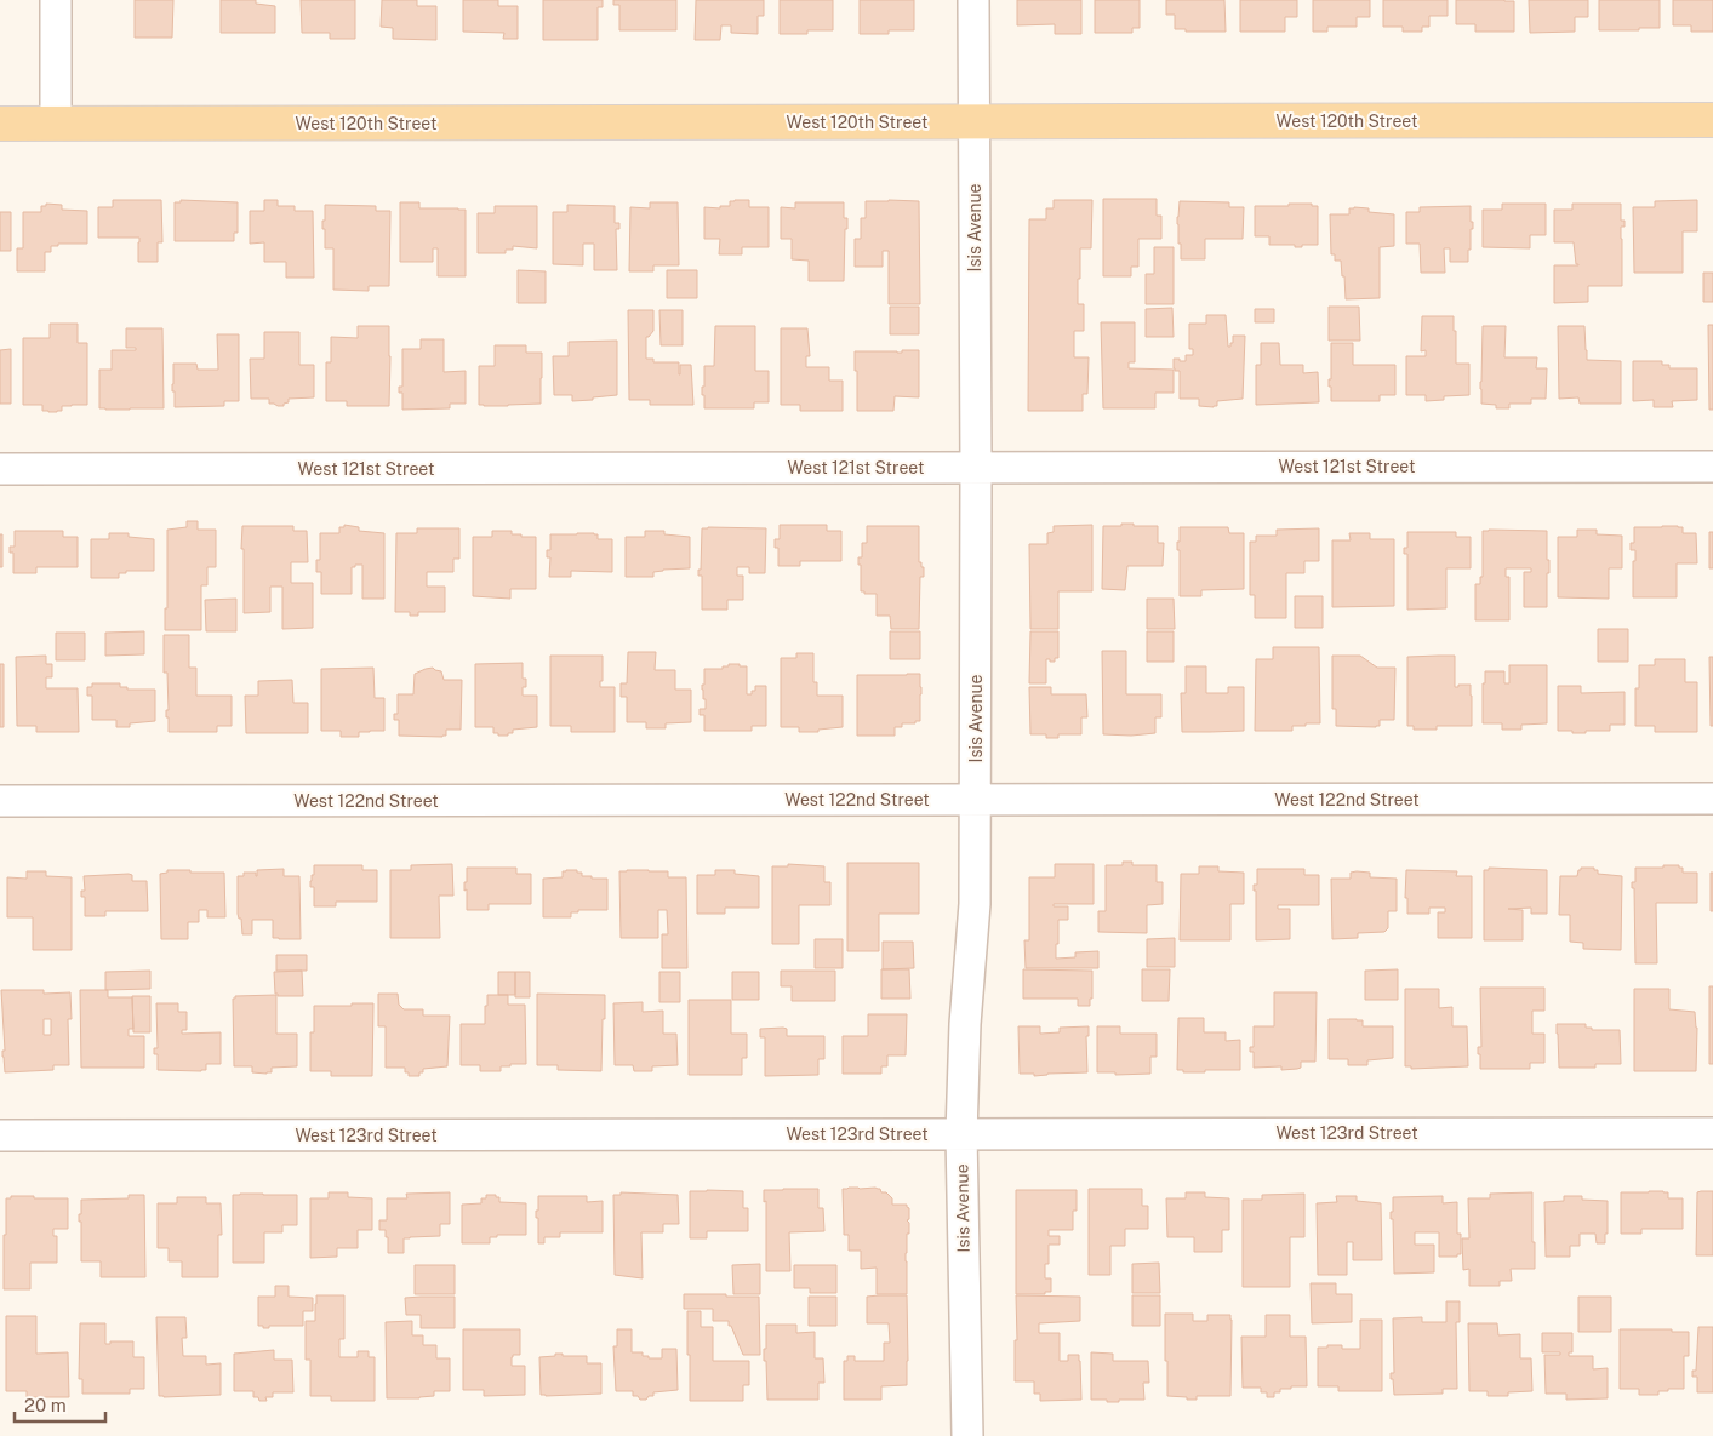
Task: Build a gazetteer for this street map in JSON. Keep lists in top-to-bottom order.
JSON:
{
  "streets": {
    "main road": ["West 120th Street"],
    "street": [
      "Isis Avenue",
      "West 121st Street",
      "West 122nd Street",
      "West 123rd Street"
    ]
  },
  "crossings": [
    ["West 120th Street", "Isis Avenue"],
    ["Isis Avenue", "West 121st Street"],
    ["Isis Avenue", "West 122nd Street"],
    ["Isis Avenue", "West 123rd Street"]
  ],
  "scale_bar": "20 m"
}
